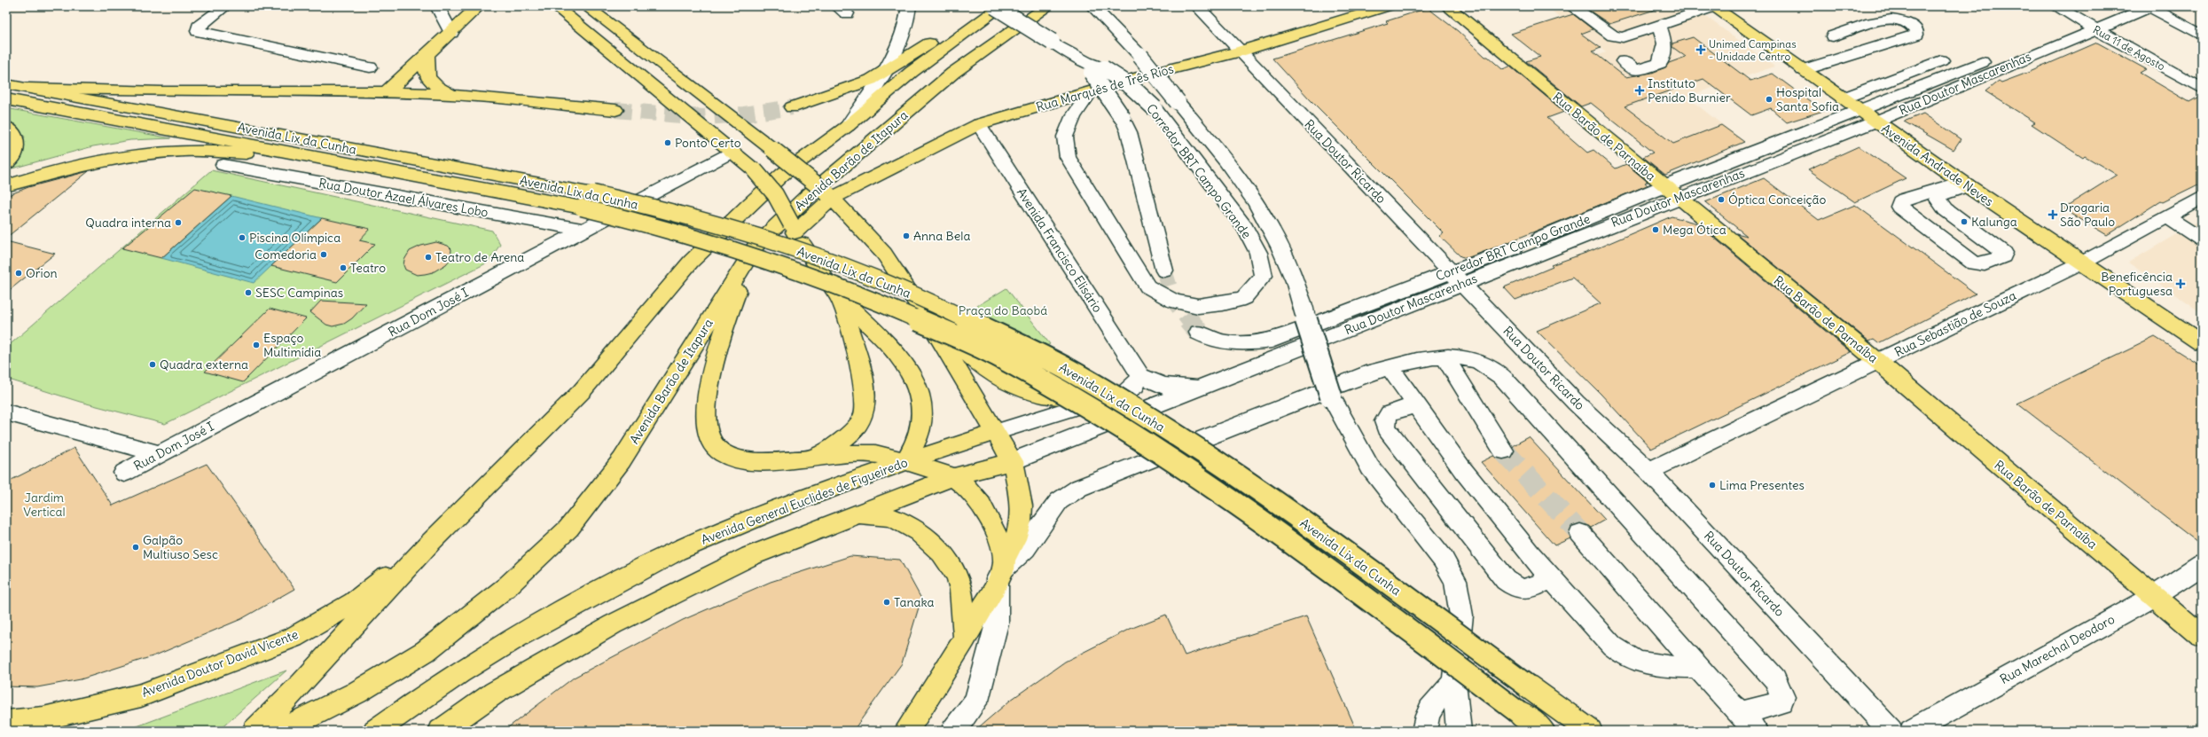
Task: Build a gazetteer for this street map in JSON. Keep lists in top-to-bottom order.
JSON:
{
  "streets": {
    "main road": [
      "Rua Marquês de Três Rios",
      "Rua Barão de Parnaíba",
      "Avenida Lix da Cunha",
      "Avenida Barão de Itapura",
      "Avenida Andrade Neves",
      "Avenida General Euclides de Figueiredo",
      "Avenida Doutor David Vicente"
    ],
    "street": [
      "Rua 11 de Agosto",
      "Rua Doutor Mascarenhas",
      "Rua Doutor Ricardo",
      "Corredor BRT Campo Grande",
      "Rua Doutor Azael Álvares Lobo",
      "Avenida Francisco Elisário",
      "Rua Dom José I",
      "Rua Sebastião de Souza",
      "Rua Marechal Deodoro"
    ]
  },
  "crossings": [
    ["Rua 11 de Agosto", "Rua Doutor Mascarenhas"],
    ["Rua 11 de Agosto", "Corredor BRT Campo Grande"],
    ["Rua Doutor Mascarenhas", "Rua Barão de Parnaíba"],
    ["Rua Doutor Mascarenhas", "Rua Doutor Ricardo"],
    ["Rua Doutor Mascarenhas", "Avenida Andrade Neves"],
    ["Rua Doutor Mascarenhas", "Corredor BRT Campo Grande"],
    ["Rua Marquês de Três Rios", "Rua Doutor Ricardo"],
    ["Rua Marquês de Três Rios", "Corredor BRT Campo Grande"],
    ["Rua Marquês de Três Rios", "Avenida Francisco Elisário"],
    ["Rua Barão de Parnaíba", "Corredor BRT Campo Grande"],
    ["Rua Barão de Parnaíba", "Rua Sebastião de Souza"],
    ["Rua Barão de Parnaíba", "Rua Marechal Deodoro"],
    ["Rua Doutor Ricardo", "Corredor BRT Campo Grande"],
    ["Rua Doutor Ricardo", "Rua Sebastião de Souza"],
    ["Avenida Andrade Neves", "Corredor BRT Campo Grande"],
    ["Avenida Andrade Neves", "Rua Sebastião de Souza"],
    ["Rua Doutor Azael Álvares Lobo", "Rua Dom José I"],
    ["Avenida Francisco Elisário", "Avenida General Euclides de Figueiredo"]
  ],
  "parks": ["Praça do Baobá", "Jardim Vertical"],
  "places": {
    "health": [
      "Unimed Campinas - Unidade Centro",
      "Instituto Penido Burnier",
      "Drogaria São Paulo",
      "Beneficência Portuguesa"
    ],
    "other": [
      "Hospital Santa Sofia",
      "Ponto Certo",
      "Óptica Conceição",
      "Kalunga",
      "Quadra interna",
      "Mega Ótica",
      "Anna Bela",
      "Piscina Olímpica",
      "Comedoria",
      "Teatro de Arena",
      "Teatro",
      "Orion",
      "SESC Campinas",
      "Espaço Multimídia",
      "Quadra externa",
      "Lima Presentes",
      "Galpão Multiuso Sesc",
      "Tanaka"
    ]
  }
}
